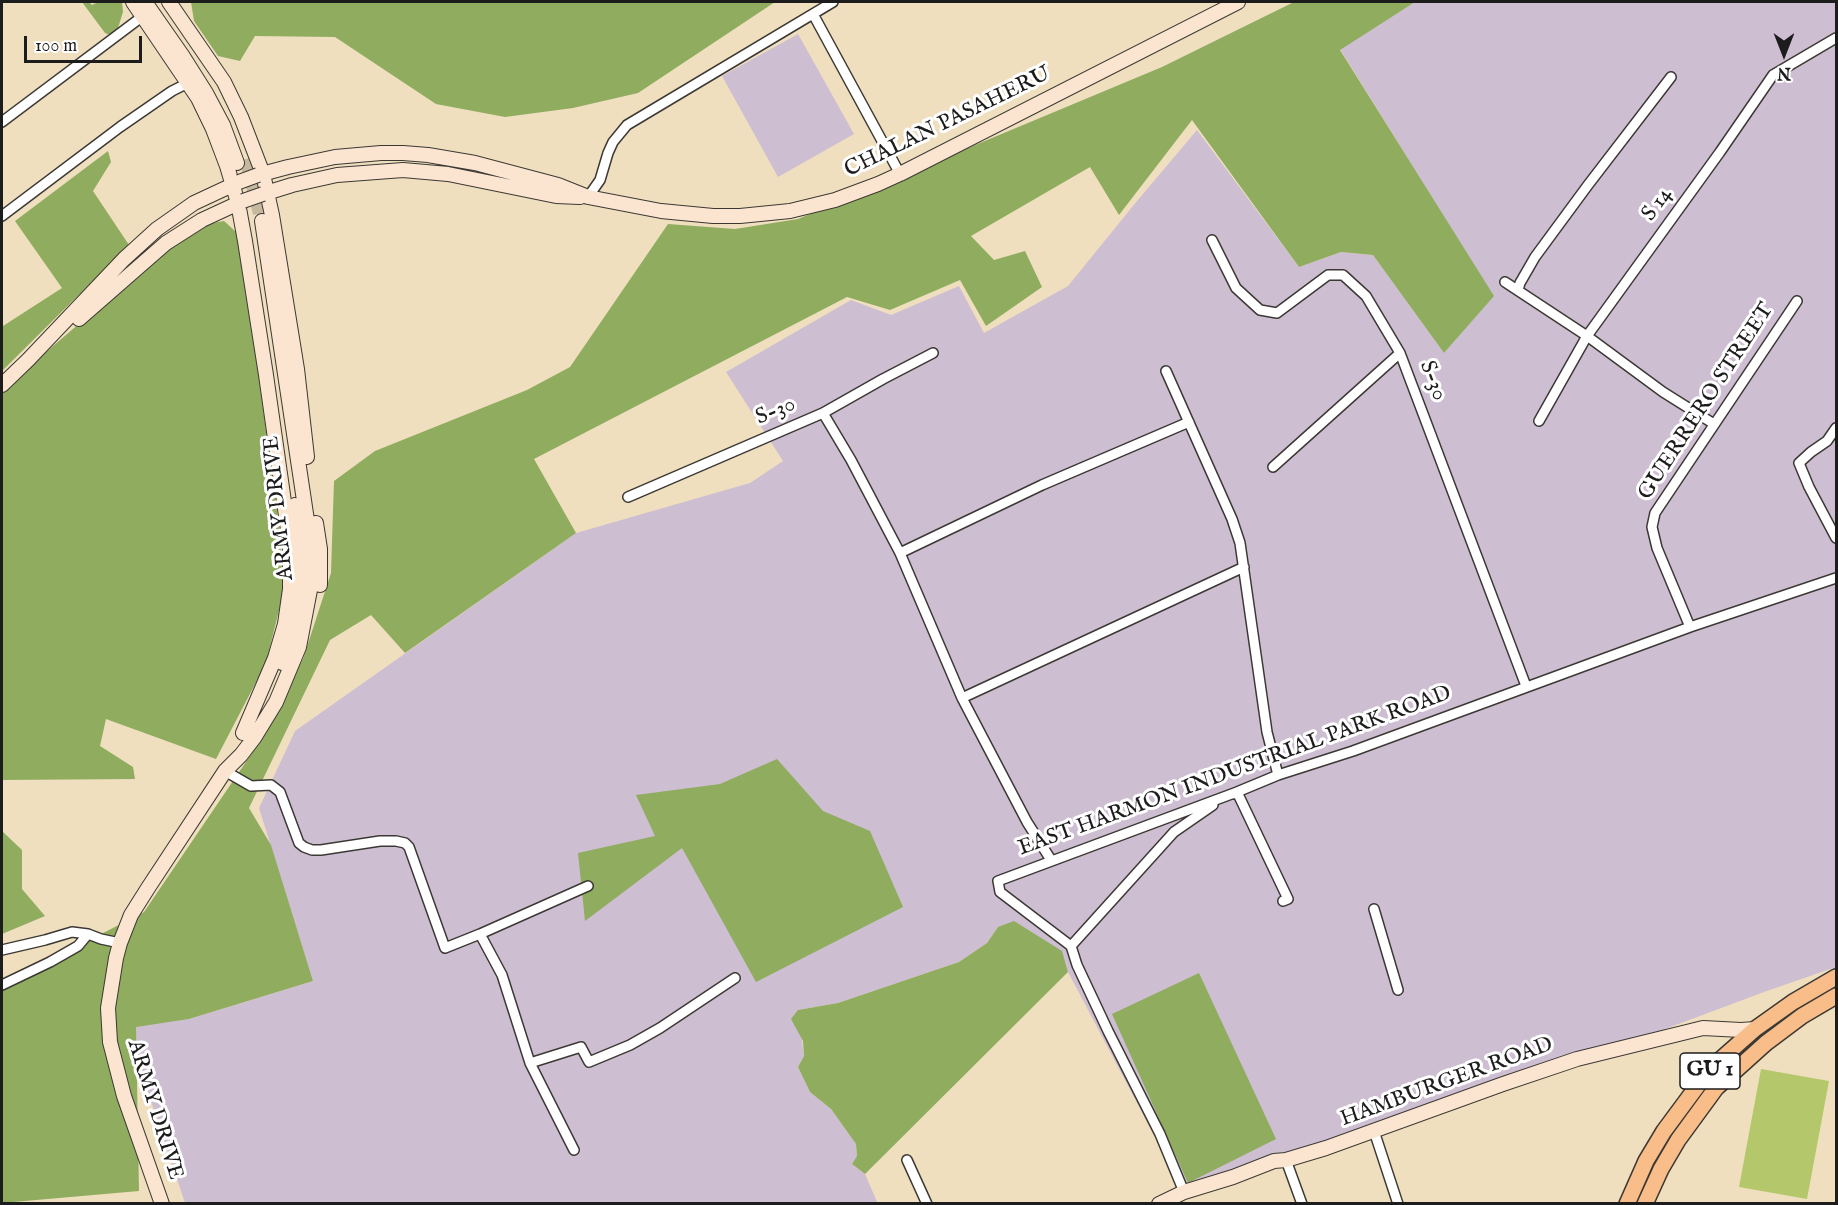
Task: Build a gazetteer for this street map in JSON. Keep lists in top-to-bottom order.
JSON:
{
  "streets": {
    "main road": [
      "CHALAN PASAHERU",
      "ARMY DRIVE",
      "GU 1",
      "HAMBURGER ROAD"
    ],
    "street": [
      "S 14",
      "S-30",
      "GUERRERO STREET",
      "EAST HARMON INDUSTRIAL PARK ROAD"
    ]
  },
  "crossings": [
    ["S-30", "EAST HARMON INDUSTRIAL PARK ROAD"],
    ["GUERRERO STREET", "EAST HARMON INDUSTRIAL PARK ROAD"],
    ["GU 1", "HAMBURGER ROAD"]
  ],
  "scale_bar": "100 m",
  "north": "bottom"
}
